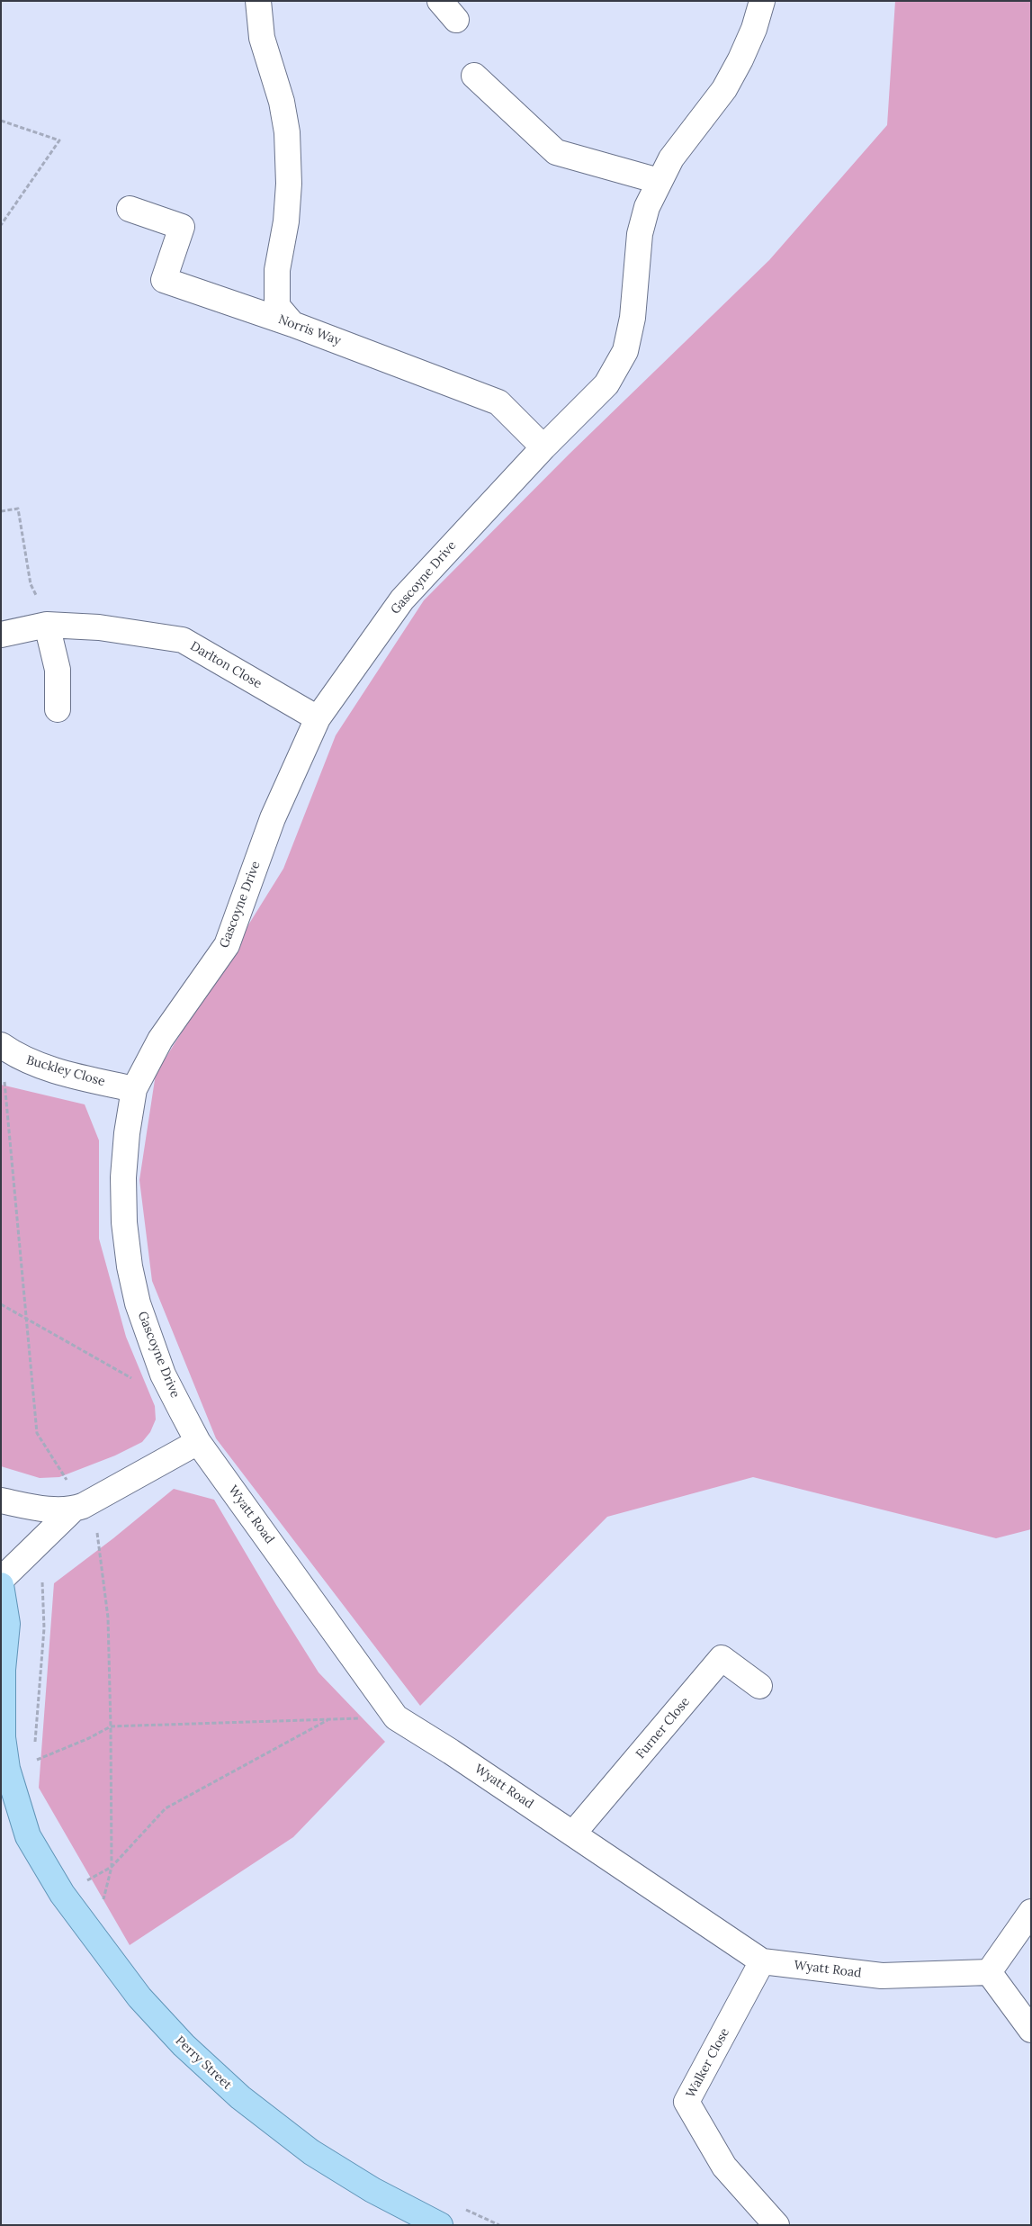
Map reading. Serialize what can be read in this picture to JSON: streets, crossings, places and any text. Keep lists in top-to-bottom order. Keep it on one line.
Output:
{"streets":{"main road":["Perry Street"],"street":["Norris Way","Gascoyne Drive","Darlton Close","Buckley Close","Wyatt Road","Furner Close","Walker Close"]},"crossings":[["Norris Way","Gascoyne Drive"],["Gascoyne Drive","Darlton Close"],["Gascoyne Drive","Buckley Close"],["Gascoyne Drive","Wyatt Road"],["Wyatt Road","Furner Close"],["Wyatt Road","Walker Close"]]}
